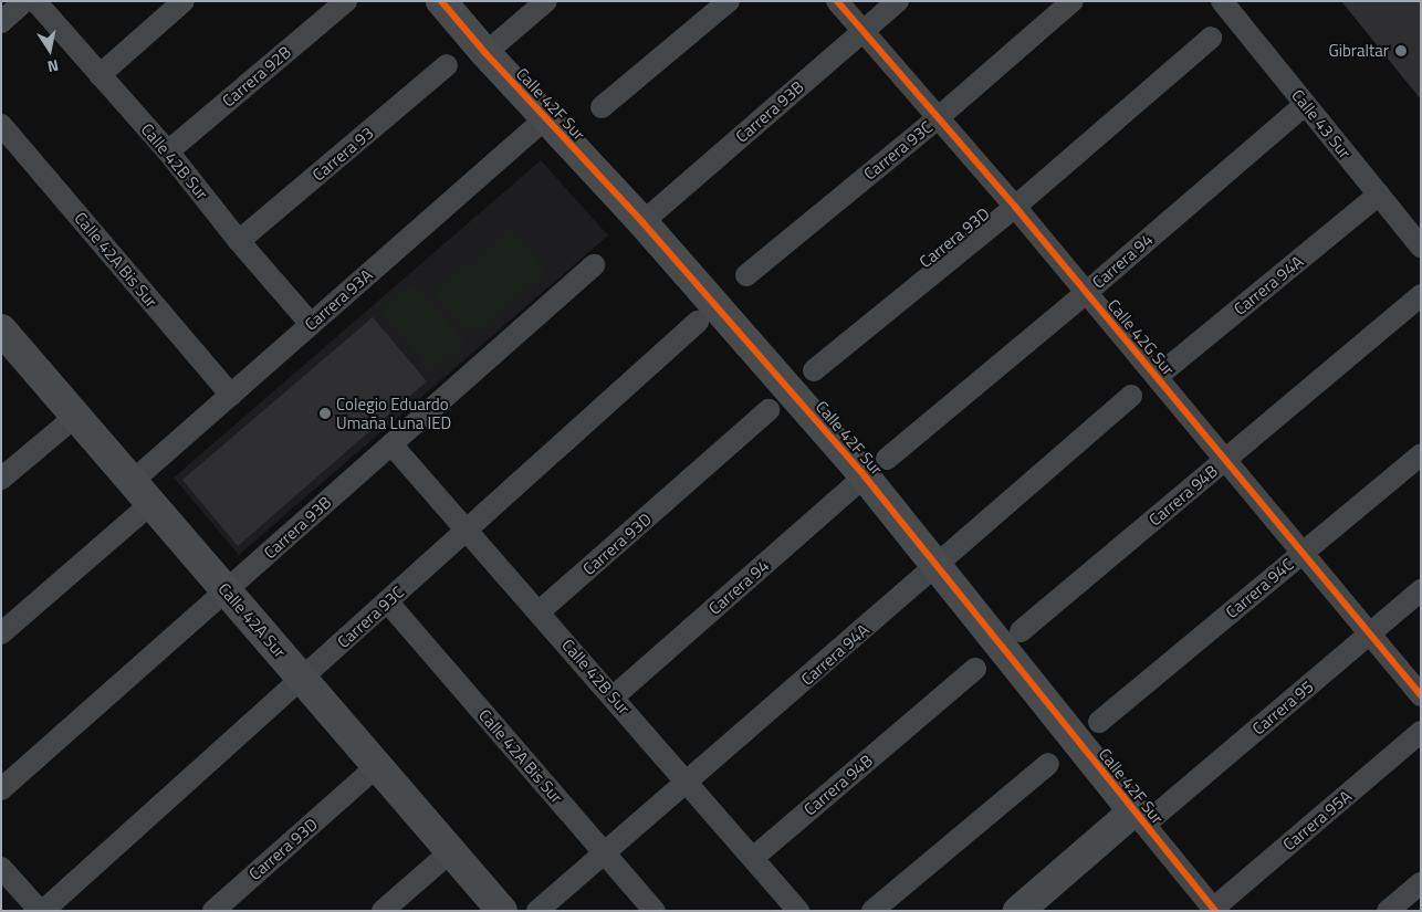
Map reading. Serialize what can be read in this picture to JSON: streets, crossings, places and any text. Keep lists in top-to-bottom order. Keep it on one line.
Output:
{"streets":{"street":["Carrera 92B","Calle 42F Sur","Carrera 93B","Calle 43 Sur","Carrera 93C","Carrera 93","Calle 42B Sur","Carrera 93D","Calle 42A Bis Sur","Carrera 94","Carrera 94A","Carrera 93A","Calle 42G Sur","Carrera 94B","Carrera 94C","Calle 42A Sur","Carrera 95","Carrera 95A"]},"crossings":[["Carrera 92B","Calle 42B Sur"],["Calle 42F Sur","Carrera 93B"],["Calle 42F Sur","Carrera 94"],["Calle 42F Sur","Carrera 94A"],["Calle 42F Sur","Carrera 93A"],["Calle 42F Sur","Carrera 95"],["Calle 42F Sur","Carrera 95A"],["Carrera 93B","Calle 42B Sur"],["Carrera 93B","Calle 42G Sur"],["Carrera 93B","Calle 42A Sur"],["Calle 43 Sur","Carrera 94"],["Calle 43 Sur","Carrera 94A"],["Carrera 93C","Calle 42B Sur"],["Carrera 93C","Calle 42A Bis Sur"],["Carrera 93C","Calle 42G Sur"],["Carrera 93C","Calle 42A Sur"],["Carrera 93","Calle 42B Sur"],["Calle 42B Sur","Carrera 93D"],["Calle 42B Sur","Carrera 94"],["Calle 42B Sur","Carrera 94A"],["Calle 42B Sur","Carrera 93A"],["Calle 42B Sur","Carrera 94B"],["Carrera 93D","Calle 42G Sur"],["Carrera 93D","Calle 42A Sur"],["Calle 42A Bis Sur","Carrera 94A"],["Calle 42A Bis Sur","Carrera 93A"],["Carrera 94","Calle 42G Sur"],["Carrera 94A","Calle 42G Sur"],["Carrera 93A","Calle 42A Sur"],["Calle 42G Sur","Carrera 94B"],["Calle 42G Sur","Carrera 94C"],["Calle 42G Sur","Carrera 95"]],"places":["Gibraltar","Colegio Eduardo Umaña Luna IED"],"north":"bottom"}
